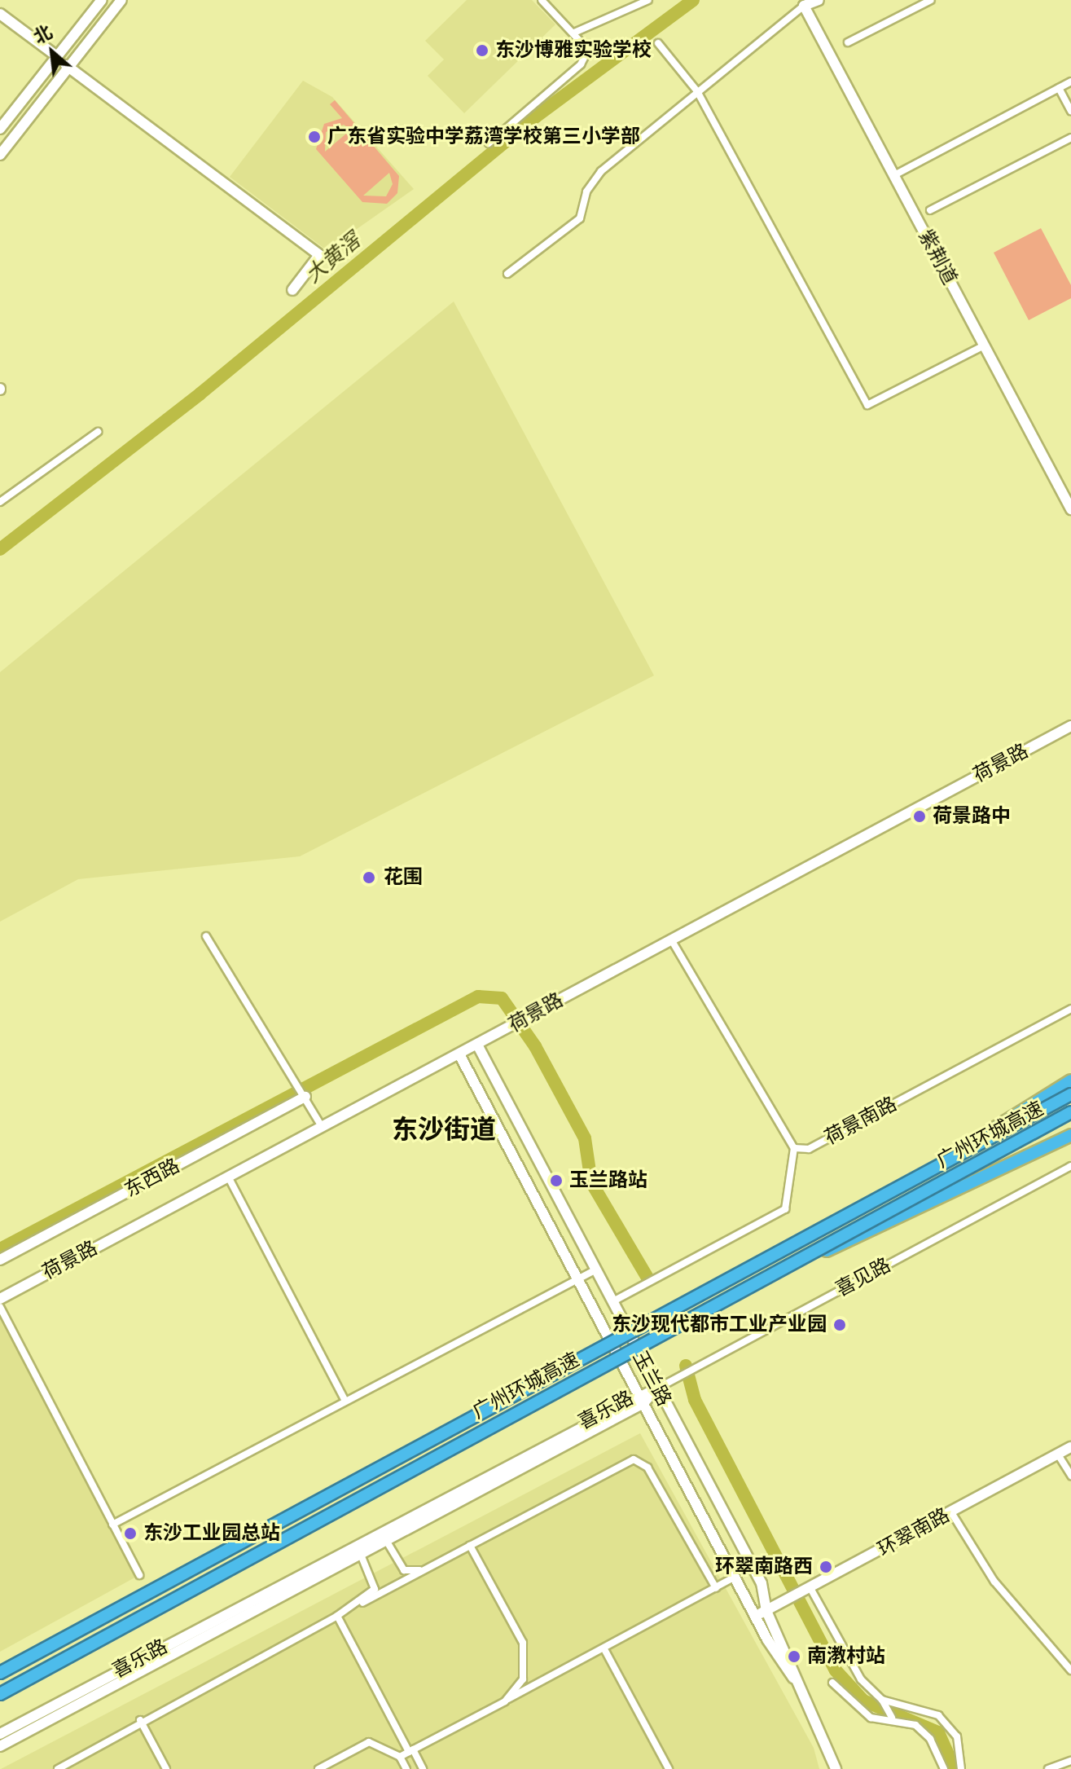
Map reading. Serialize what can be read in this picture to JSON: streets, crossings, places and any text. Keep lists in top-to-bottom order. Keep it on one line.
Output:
{"streets":{"highway":["广州环城高速"],"street":["紫荆道","荷景路","荷景南路","东西路","喜见路","玉兰路","喜乐路","环翠南路"]},"crossings":[["荷景路","玉兰路"],["喜见路","玉兰路"],["喜见路","喜乐路"],["玉兰路","喜乐路"],["玉兰路","环翠南路"]],"districts":["东沙街道"],"water":["大黄滘"],"places":["东沙博雅实验学校","广东省实验中学荔湾学校第三小学部","荷景路中","花围","玉兰路站","东沙现代都市工业产业园","东沙工业园总站","环翠南路西","南漖村站"],"north":"top left"}
